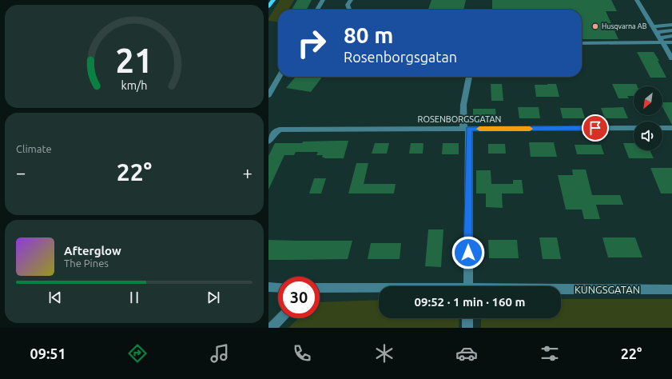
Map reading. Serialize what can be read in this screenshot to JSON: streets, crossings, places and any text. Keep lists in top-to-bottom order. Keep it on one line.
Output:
{"streets":{"street":["ROSENBORGSGATAN","KUNGSGATAN"]},"places":["Husqvarna AB"],"north":"bottom left","page":{"turn":["80 m","Rosenborgsgatan"],"tile":"Climate","heat":["−","22°","+"],"song":["Afterglow","The Pines"],"limit":"30","trip":"09:52 · 1 min · 160 m","tabs":["09:51","22°"],"gauge":["21","km/h"]}}
